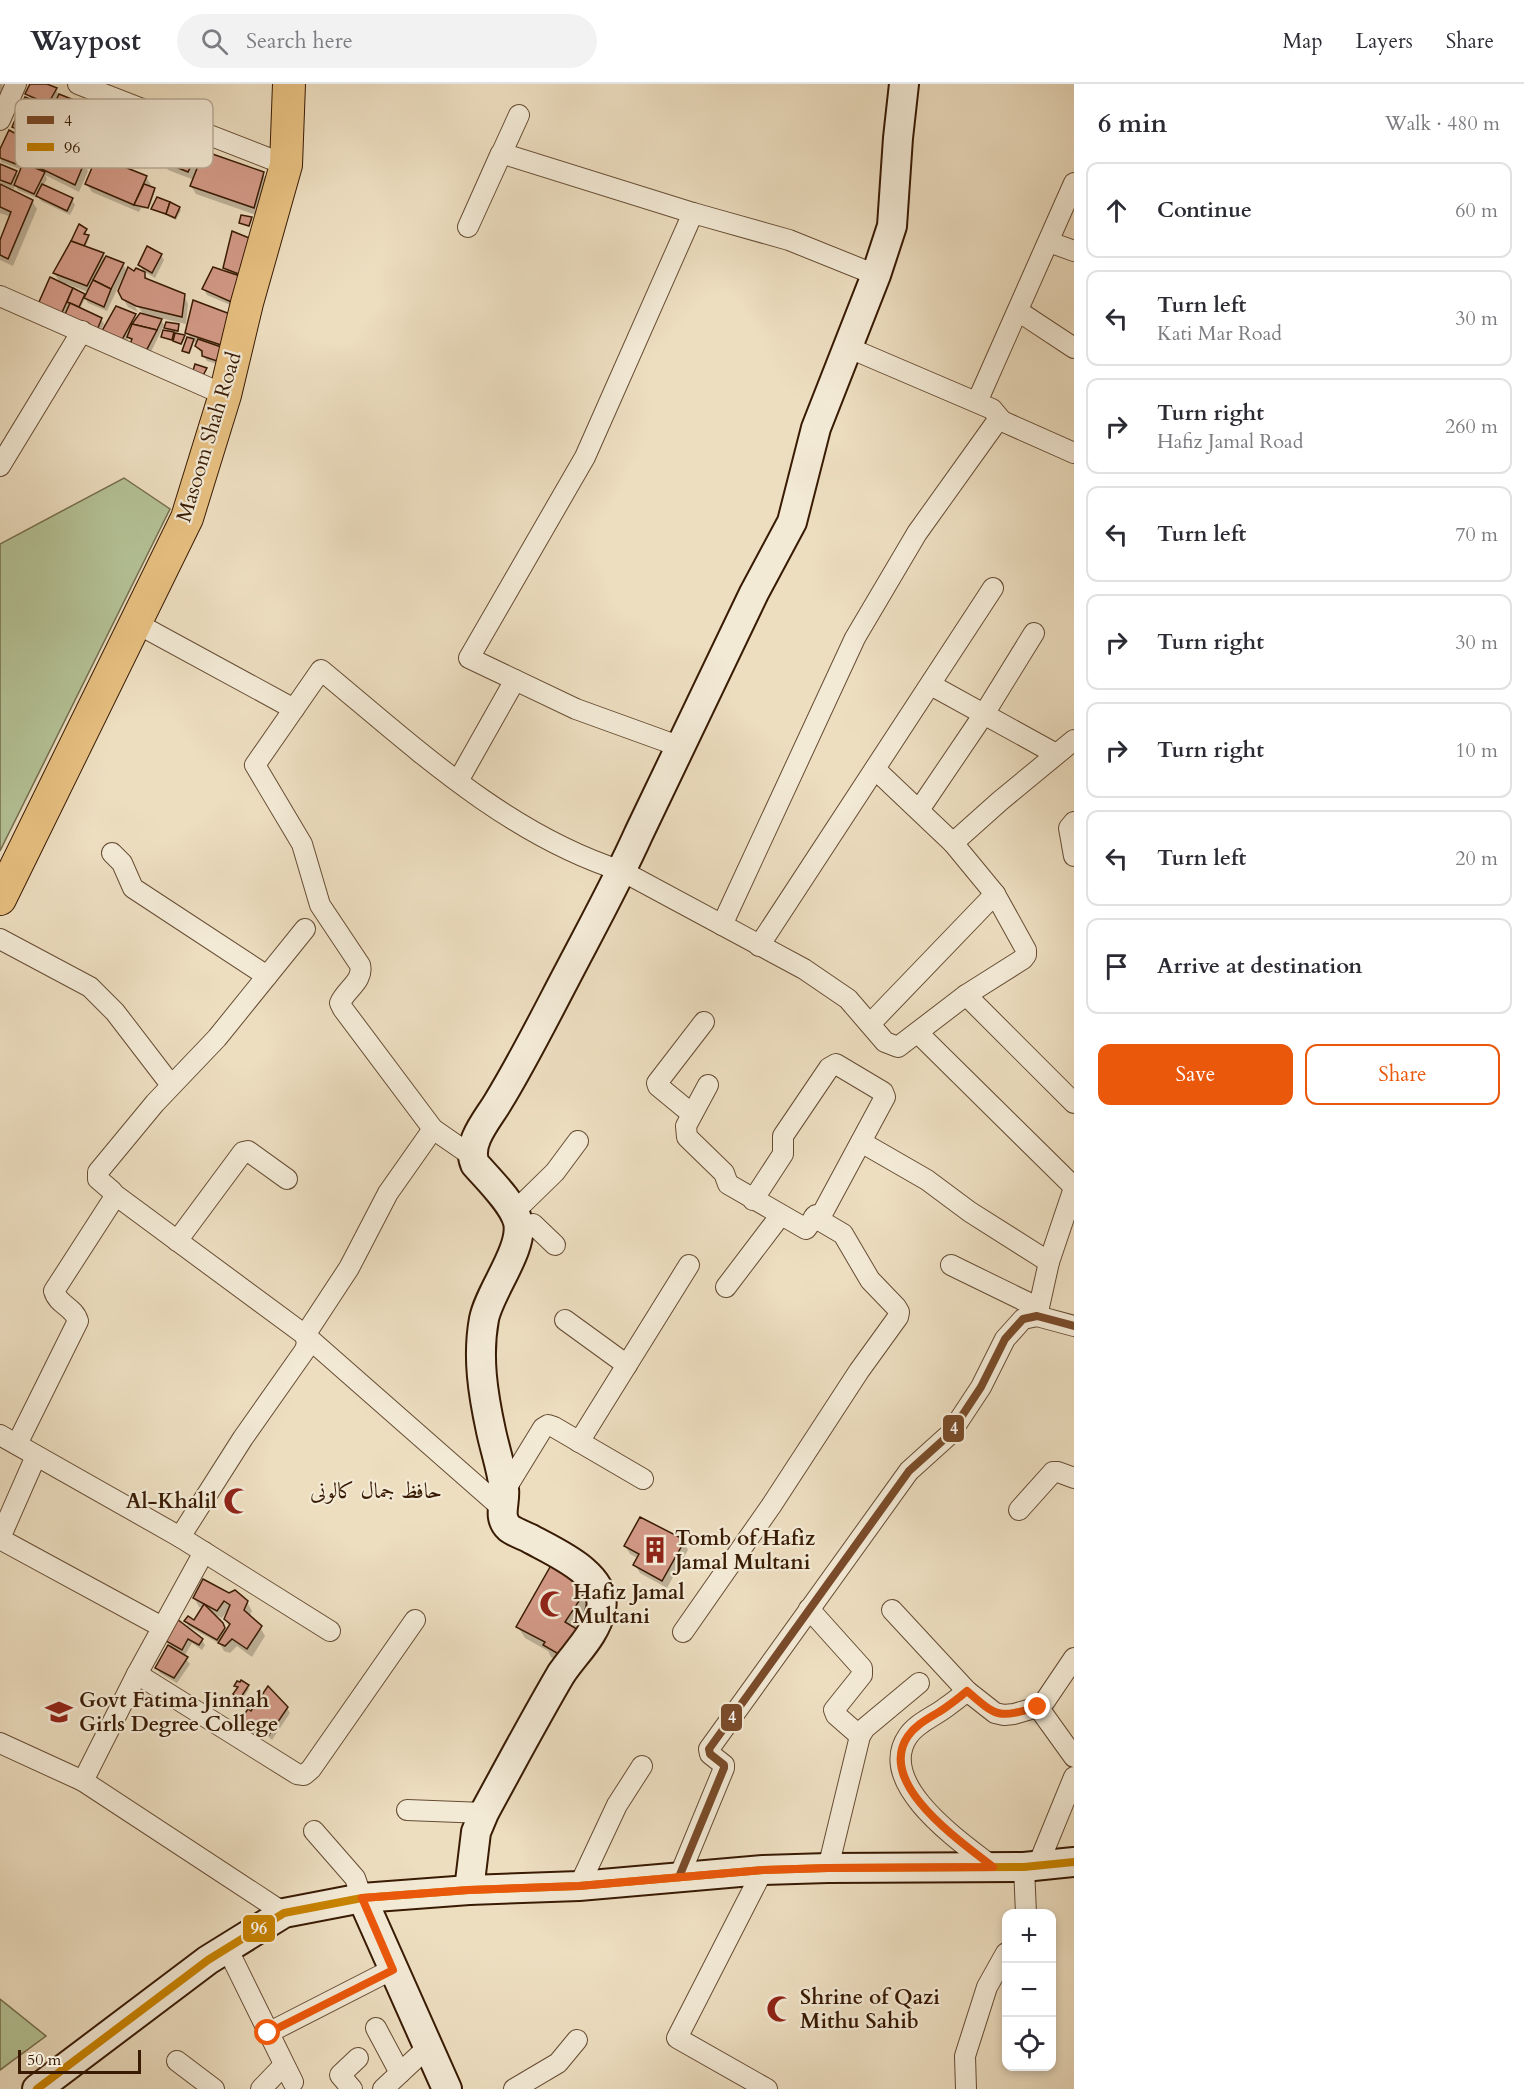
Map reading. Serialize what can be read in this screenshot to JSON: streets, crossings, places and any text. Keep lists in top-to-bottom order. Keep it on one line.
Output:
{"streets":{"main road":["Masoom Shah Road"]},"districts":["حافظ جمال کالونی"],"places":{"mosque":["Al-Khalil","Hafiz Jamal Multani","Shrine of Qazi Mithu Sahib"],"building":["Tomb of Hafiz Jamal Multani"],"school or university":["Govt Fatima Jinnah Girls Degree College"]},"lines":["transit line 4","transit line 96"],"legend":["4","96"],"scale_bar":"50 m","page":{"header":"Waypost","search":"Search here","nav":["Map","Layers","Share"],"heading":["6 min","Walk · 480 m"],"list":[["Continue","60 m"],["Turn left","Kati Mar Road","30 m"],["Turn right","Hafiz Jamal Road","260 m"],["Turn left","70 m"],["Turn right","30 m"],["Turn right","10 m"],["Turn left","20 m"],"Arrive at destination"],"buttons":["Save","Share"],"map_buttons":["+","−"],"scale":"50 m"}}
